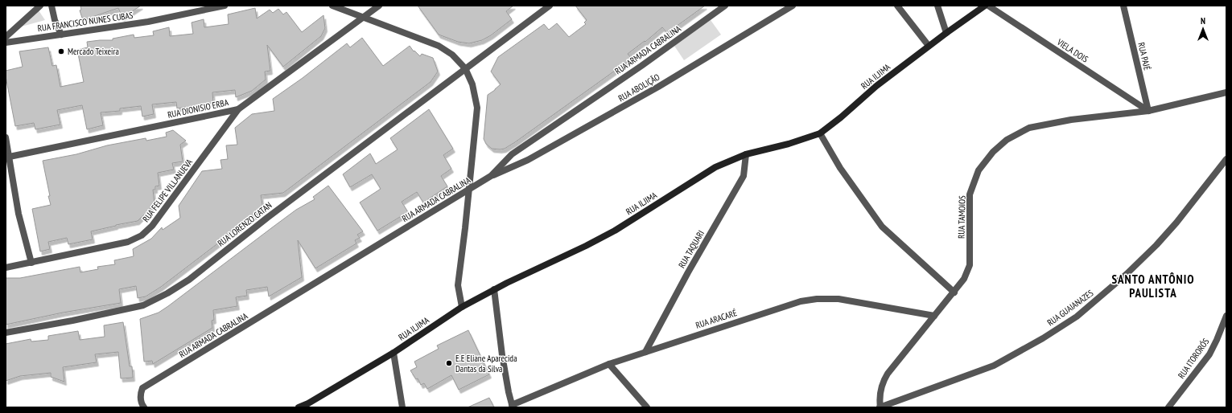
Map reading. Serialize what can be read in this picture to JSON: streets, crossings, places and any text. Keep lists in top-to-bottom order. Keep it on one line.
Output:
{"streets":{"main road":["RUA ILJIMA"],"street":["RUA FRANCISCO NUNES CUBAS","RUA ARMADA CABRALINA","VIELA DOIS","RUA PAJÉ","RUA ABOLIÇÃO","RUA DIONISIO ERBA","RUA FELIPE VILLANUEVA","RUA TAMOIOS","RUA LORENZO CATAN","RUA TAQUARI","RUA GUAIANAZES","RUA ARACARÉ","RUA ITORORÓS"]},"crossings":[["RUA ARMADA CABRALINA","RUA ABOLIÇÃO"],["VIELA DOIS","RUA PAJÉ"],["VIELA DOIS","RUA TAMOIOS"],["RUA PAJÉ","RUA TAMOIOS"],["RUA ILJIMA","RUA TAQUARI"],["RUA DIONISIO ERBA","RUA FELIPE VILLANUEVA"],["RUA TAMOIOS","RUA GUAIANAZES"],["RUA TAMOIOS","RUA ARACARÉ"],["RUA TAQUARI","RUA ARACARÉ"]],"districts":["SANTO ANTÔNIO PAULISTA"],"places":["Mercado Teixeira","E.E Eliane Aparecida Dantas da Silva"],"north":"top"}
